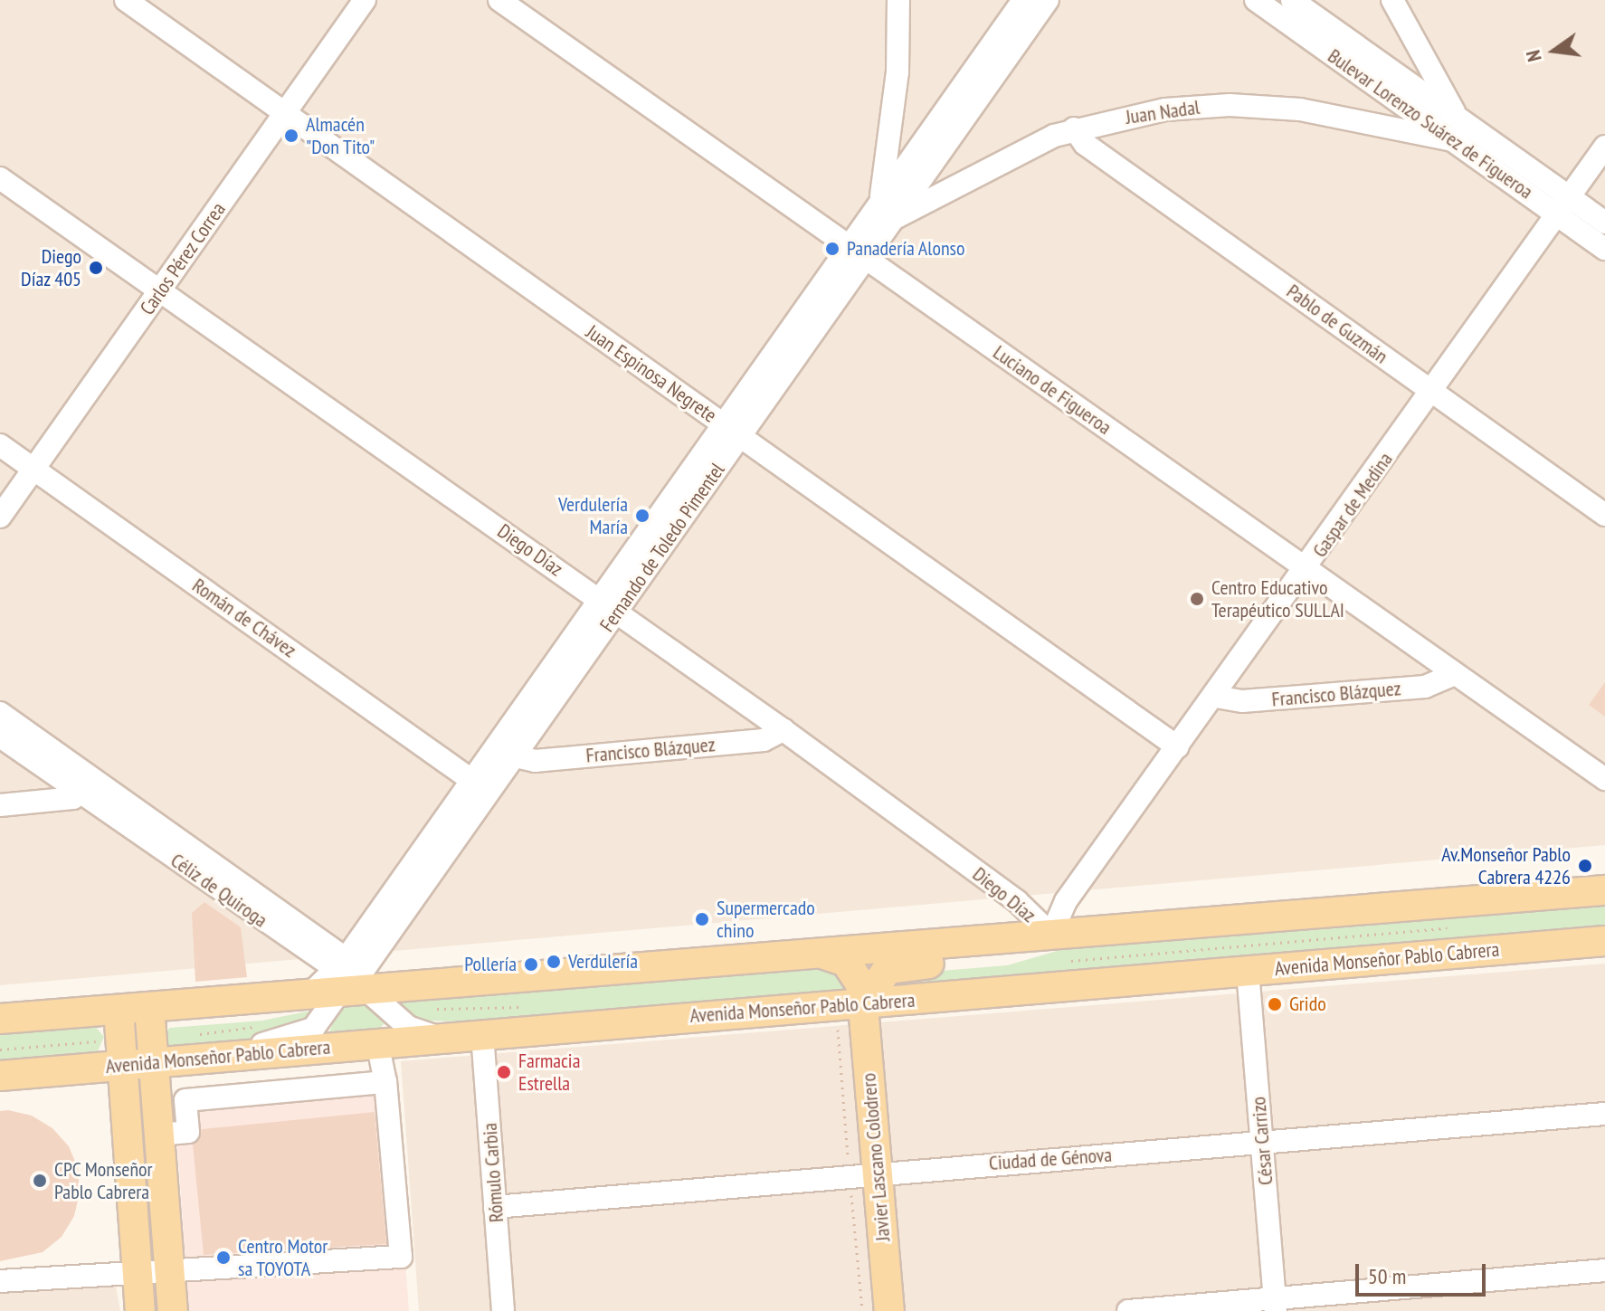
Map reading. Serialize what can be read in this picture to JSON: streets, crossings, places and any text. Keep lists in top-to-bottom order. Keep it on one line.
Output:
{"streets":{"main road":["Avenida Monseñor Pablo Cabrera","Javier Lascano Colodrero"],"street":["Juan Nadal","Bulevar Lorenzo Suárez de Figueroa","Carlos Pérez Correa","Pablo de Guzmán","Juan Espinosa Negrete","Luciano de Figueroa","Gaspar de Medina","Fernando de Toledo Pimentel","Diego Díaz","Román de Chávez","Francisco Blázquez","Céliz de Quiroga","César Carrizo","Ciudad de Génova","Rómulo Carbia"]},"crossings":[["Juan Nadal","Bulevar Lorenzo Suárez de Figueroa"],["Juan Nadal","Pablo de Guzmán"],["Juan Nadal","Fernando de Toledo Pimentel"],["Bulevar Lorenzo Suárez de Figueroa","Gaspar de Medina"],["Carlos Pérez Correa","Juan Espinosa Negrete"],["Carlos Pérez Correa","Diego Díaz"],["Carlos Pérez Correa","Román de Chávez"],["Pablo de Guzmán","Gaspar de Medina"],["Juan Espinosa Negrete","Gaspar de Medina"],["Juan Espinosa Negrete","Fernando de Toledo Pimentel"],["Luciano de Figueroa","Gaspar de Medina"],["Luciano de Figueroa","Fernando de Toledo Pimentel"],["Luciano de Figueroa","Francisco Blázquez"],["Gaspar de Medina","Diego Díaz"],["Gaspar de Medina","Francisco Blázquez"],["Fernando de Toledo Pimentel","Diego Díaz"],["Fernando de Toledo Pimentel","Román de Chávez"],["Fernando de Toledo Pimentel","Francisco Blázquez"],["Fernando de Toledo Pimentel","Céliz de Quiroga"],["Fernando de Toledo Pimentel","Avenida Monseñor Pablo Cabrera"],["Diego Díaz","Francisco Blázquez"],["Céliz de Quiroga","Avenida Monseñor Pablo Cabrera"],["Avenida Monseñor Pablo Cabrera","César Carrizo"],["Avenida Monseñor Pablo Cabrera","Javier Lascano Colodrero"],["Avenida Monseñor Pablo Cabrera","Rómulo Carbia"],["César Carrizo","Ciudad de Génova"],["Javier Lascano Colodrero","Ciudad de Génova"],["Ciudad de Génova","Rómulo Carbia"]],"places":["Almacén \"Don Tito\"","Panadería Alonso","Diego Díaz 405","Verdulería María","Centro Educativo Terapéutico SULLAI","Av.Monseñor Pablo Cabrera 4226","Supermercado chino","Verdulería","Pollería","Grido","Farmacia Estrella","CPC Monseñor Pablo Cabrera","Centro Motor sa TOYOTA"],"scale_bar":"50 m","north":"left"}
